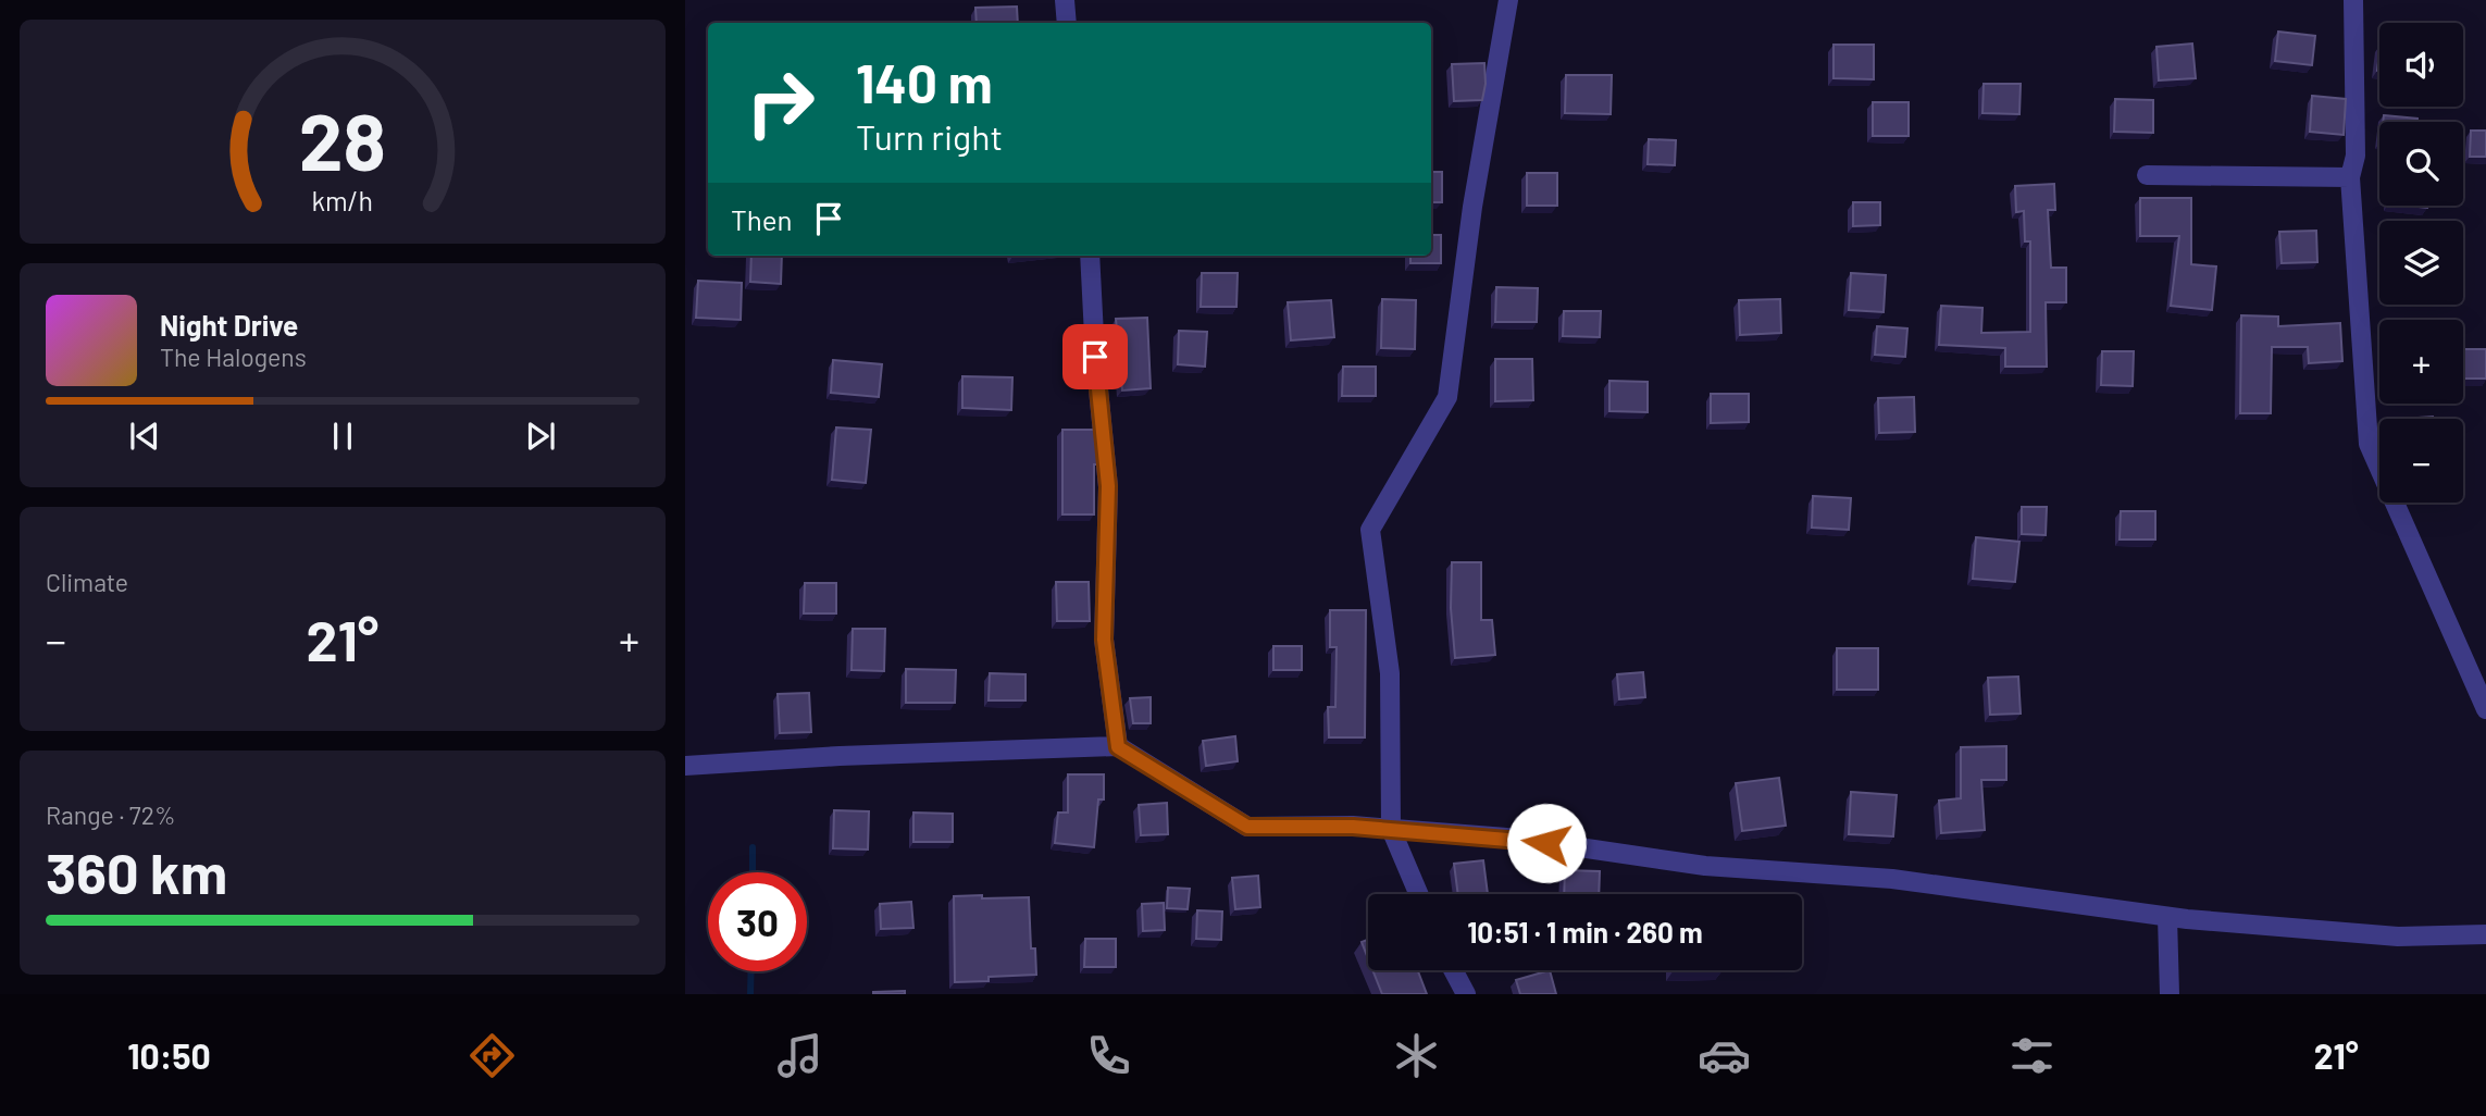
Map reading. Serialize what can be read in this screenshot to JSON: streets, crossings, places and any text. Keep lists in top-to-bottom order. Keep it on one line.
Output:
{"page":{"map_buttons":["+","−"],"turn":["140 m","Turn right"],"then":"Then","song":["Night Drive","The Halogens"],"tile":["Climate",["Range · 72%","360 km"]],"heat":["−","21°","+"],"limit":"30","trip":"10:51 · 1 min · 260 m","tabs":["10:50","21°"],"gauge":["28","km/h"]}}
